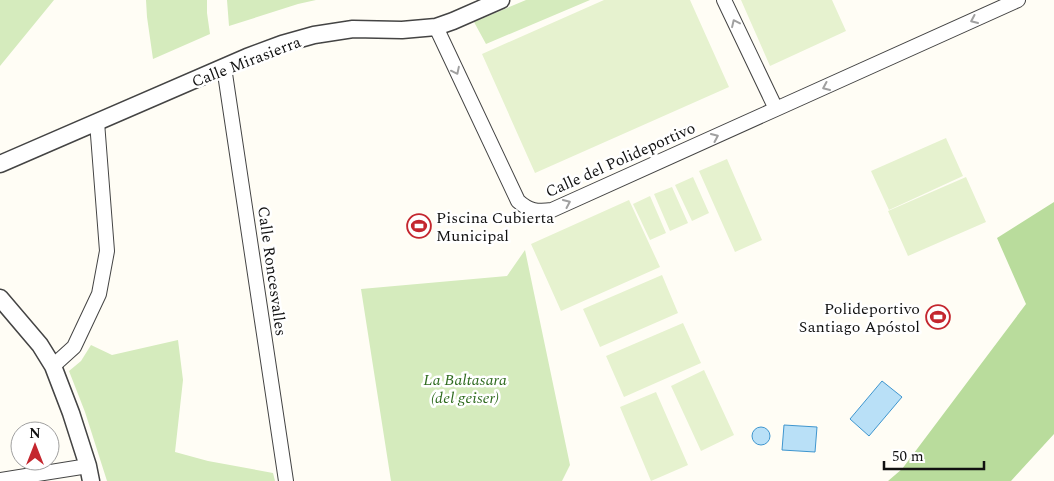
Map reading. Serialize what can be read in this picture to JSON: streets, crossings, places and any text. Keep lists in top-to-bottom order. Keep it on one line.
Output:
{"streets":{"street":["Calle Mirasierra","Calle del Polideportivo","Calle Roncesvalles"]},"crossings":[["Calle Mirasierra","Calle del Polideportivo"],["Calle Mirasierra","Calle Roncesvalles"]],"parks":["La Baltasara (del geiser)"],"places":{"sports":["Piscina Cubierta Municipal","Polideportivo Santiago Apóstol"]},"scale_bar":"50 m","north":"top"}
